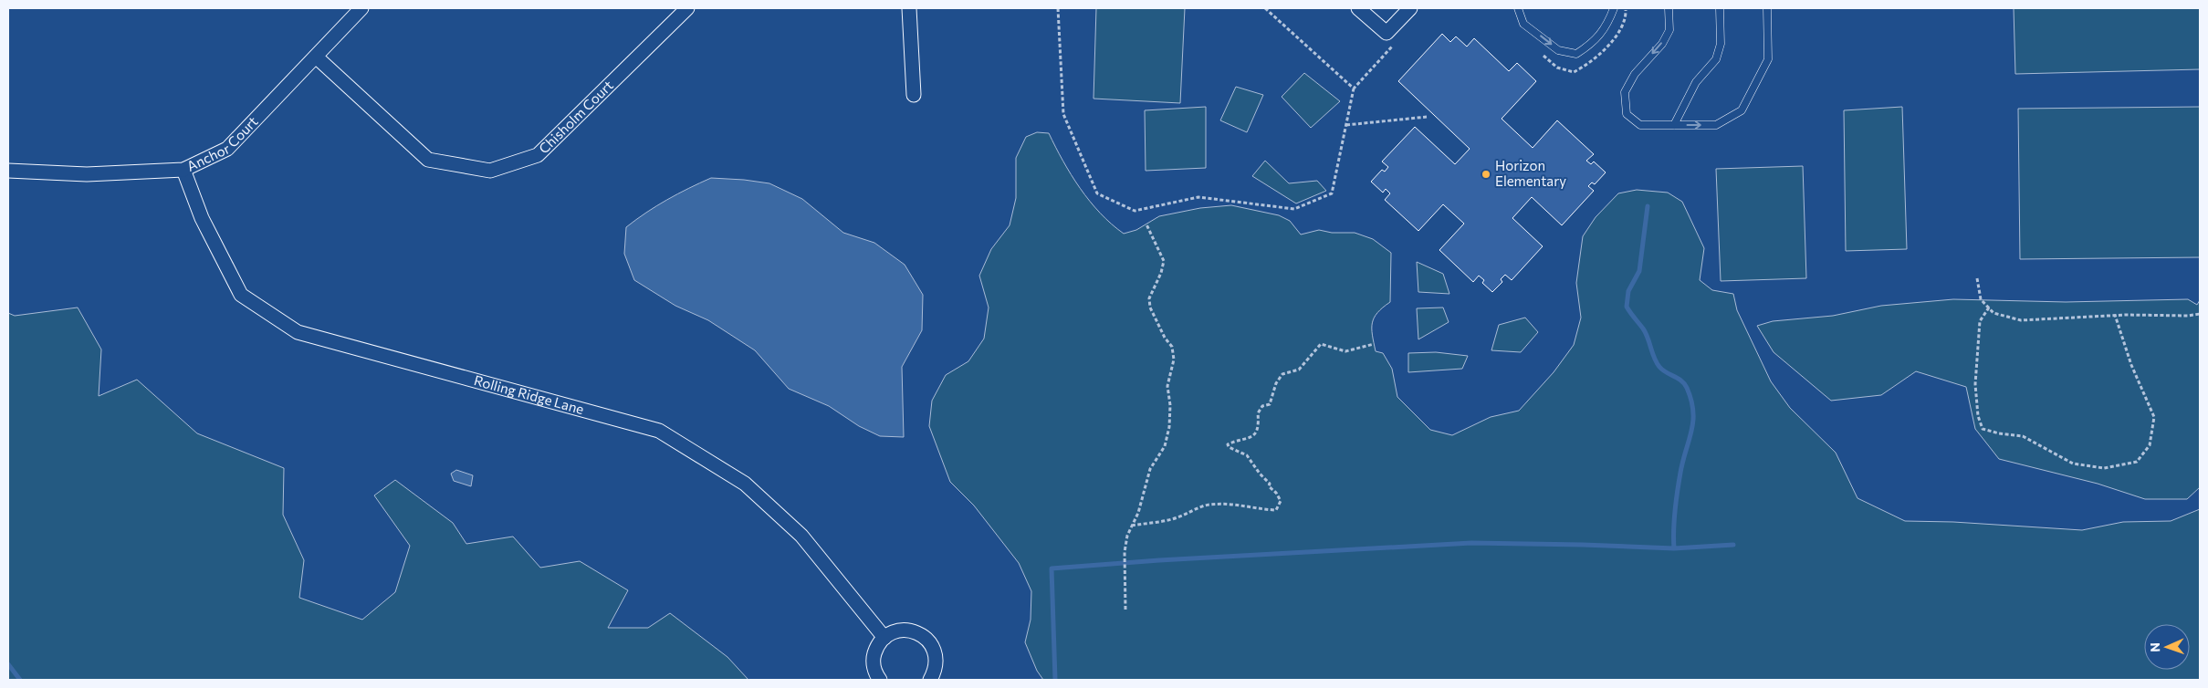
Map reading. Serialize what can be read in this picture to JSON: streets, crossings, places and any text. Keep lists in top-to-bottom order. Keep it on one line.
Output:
{"streets":{"street":["Chisholm Court","Anchor Court","Rolling Ridge Lane"]},"crossings":[["Chisholm Court","Anchor Court"],["Anchor Court","Rolling Ridge Lane"]],"places":["Horizon Elementary"],"north":"left"}
